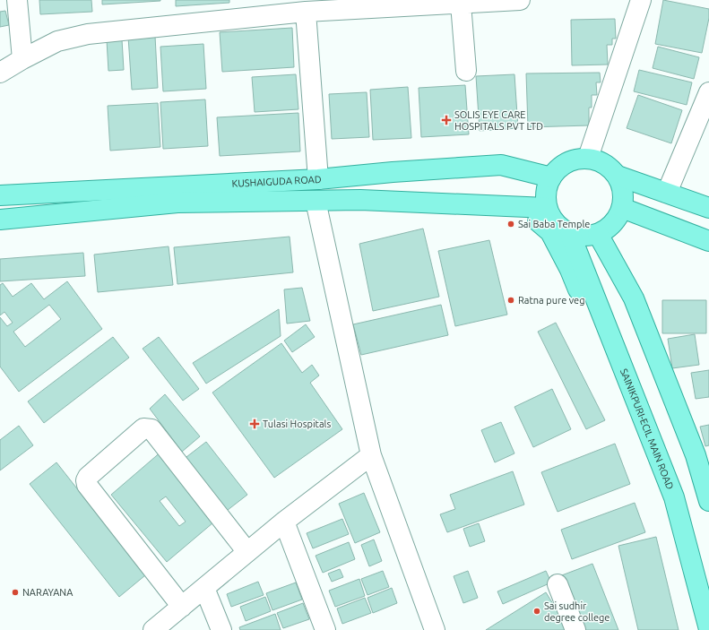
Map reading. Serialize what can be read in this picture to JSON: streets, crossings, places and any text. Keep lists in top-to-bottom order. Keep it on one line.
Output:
{"streets":{"main road":["KUSHAIGUDA ROAD","SAINIKPURI-ECIL MAIN ROAD"]},"crossings":[["KUSHAIGUDA ROAD","SAINIKPURI-ECIL MAIN ROAD"]],"places":{"health":["SOLIS EYE CARE HOSPITALS PVT LTD","Tulasi Hospitals"],"other":["Sai Baba Temple","Ratna pure veg","NARAYANA","Sai sudhir degree college"]}}
